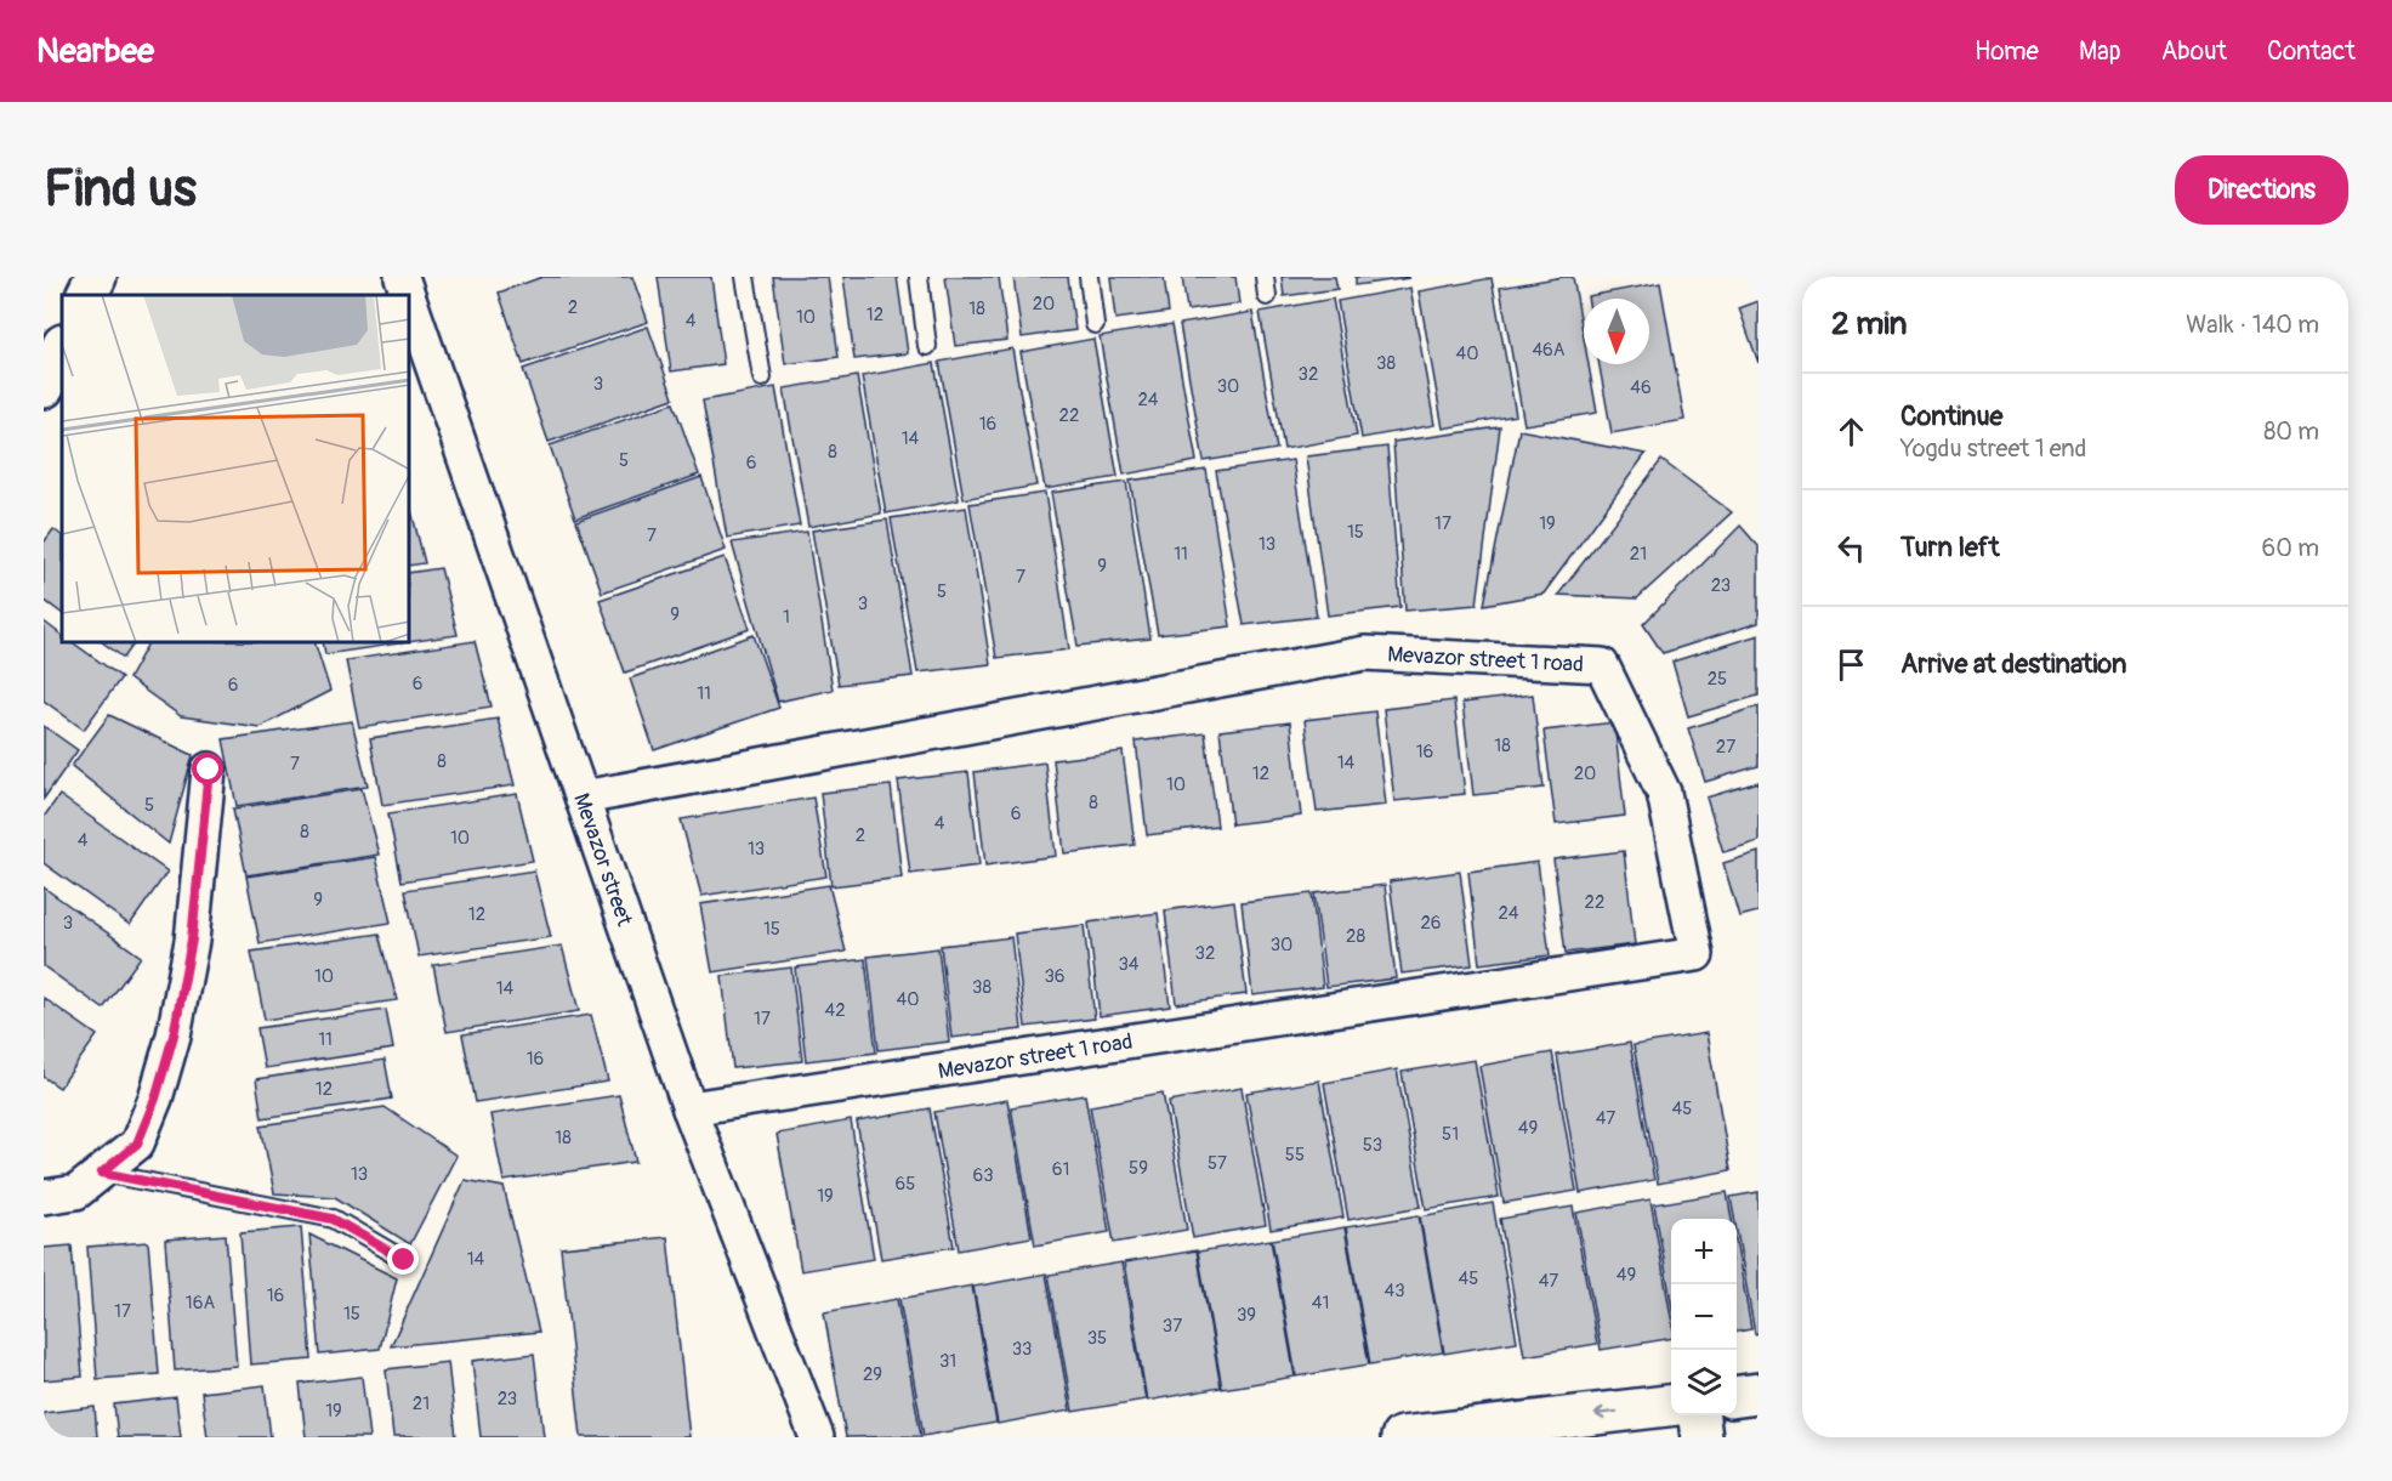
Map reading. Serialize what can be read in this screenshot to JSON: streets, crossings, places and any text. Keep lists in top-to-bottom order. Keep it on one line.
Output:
{"streets":{"street":["Mevazor street 1 road","Mevazor street"]},"crossings":[["Mevazor street 1 road","Mevazor street"]],"house_numbers":["20","2","18","12","10","4","46A","40","38","32","3","30","46","24","22","16","14","8","5","6","17","19","15","7","13","11","21","9","7","23","5","3","9","1","25","6","6","11","18","27","16","8","14","7","12","20","10","8","5","6","4","8","2","10","4","13","9","22","24","12","3","26","15","28","30","32","34","10","36","38","14","40","42","17","11","16","12","45","47","49","51","18","53","55","57","59","61","13","63","65","19","14","49","45","47","43","16","16A","41","17","15","39","37","35","33","31","29","23","21","19"],"north":"bottom","page":{"header":"Nearbee","nav":["Home","Map","About","Contact"],"buttons":"Directions","title":"Find us","heading":["2 min","Walk · 140 m"],"list":[["Continue","Yogdu street 1 end","80 m"],["Turn left","60 m"],"Arrive at destination"],"map_buttons":["+","−"]}}
